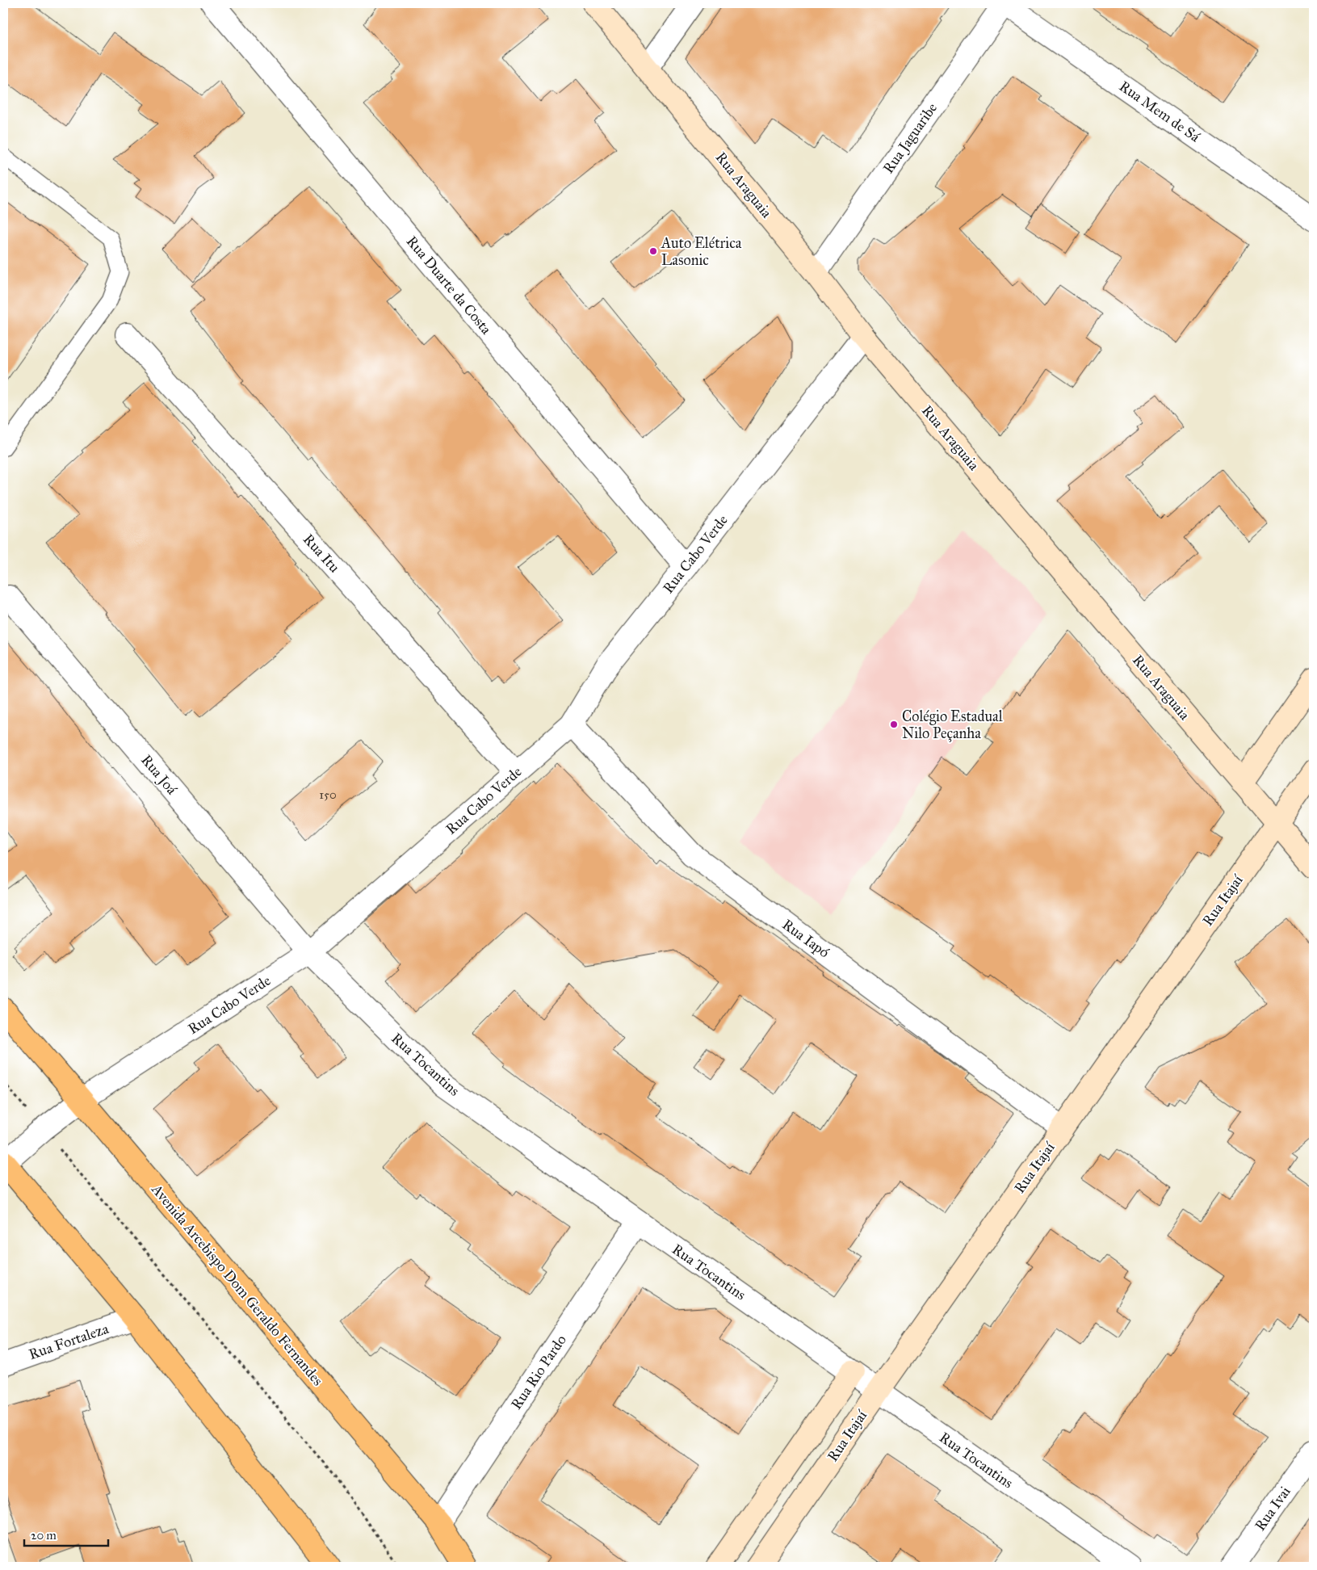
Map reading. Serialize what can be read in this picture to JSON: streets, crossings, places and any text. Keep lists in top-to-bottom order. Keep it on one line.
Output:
{"streets":{"main road":["Avenida Arcebispo Dom Geraldo Fernandes"],"street":["Rua Mem de Sá","Rua Jaguaribe","Rua Araguaia","Rua Duarte da Costa","Rua Itu","Rua Cabo Verde","Rua Joá","Rua Itajaí","Rua Iapó","Rua Tocantins","Rua Fortaleza","Rua Rio Pardo","Rua Ivai"]},"crossings":[["Rua Mem de Sá","Rua Jaguaribe"],["Rua Jaguaribe","Rua Araguaia"],["Rua Araguaia","Rua Cabo Verde"],["Rua Araguaia","Rua Itajaí"],["Rua Duarte da Costa","Rua Cabo Verde"],["Rua Itu","Rua Cabo Verde"],["Rua Cabo Verde","Rua Joá"],["Rua Cabo Verde","Rua Iapó"],["Rua Cabo Verde","Rua Tocantins"],["Rua Cabo Verde","Avenida Arcebispo Dom Geraldo Fernandes"],["Rua Joá","Rua Tocantins"],["Rua Itajaí","Rua Iapó"],["Rua Itajaí","Rua Tocantins"],["Rua Tocantins","Rua Rio Pardo"],["Avenida Arcebispo Dom Geraldo Fernandes","Rua Rio Pardo"]],"places":["Auto Elétrica Lasonic","Colégio Estadual Nilo Peçanha"],"house_numbers":["150"],"scale_bar":"20 m"}
